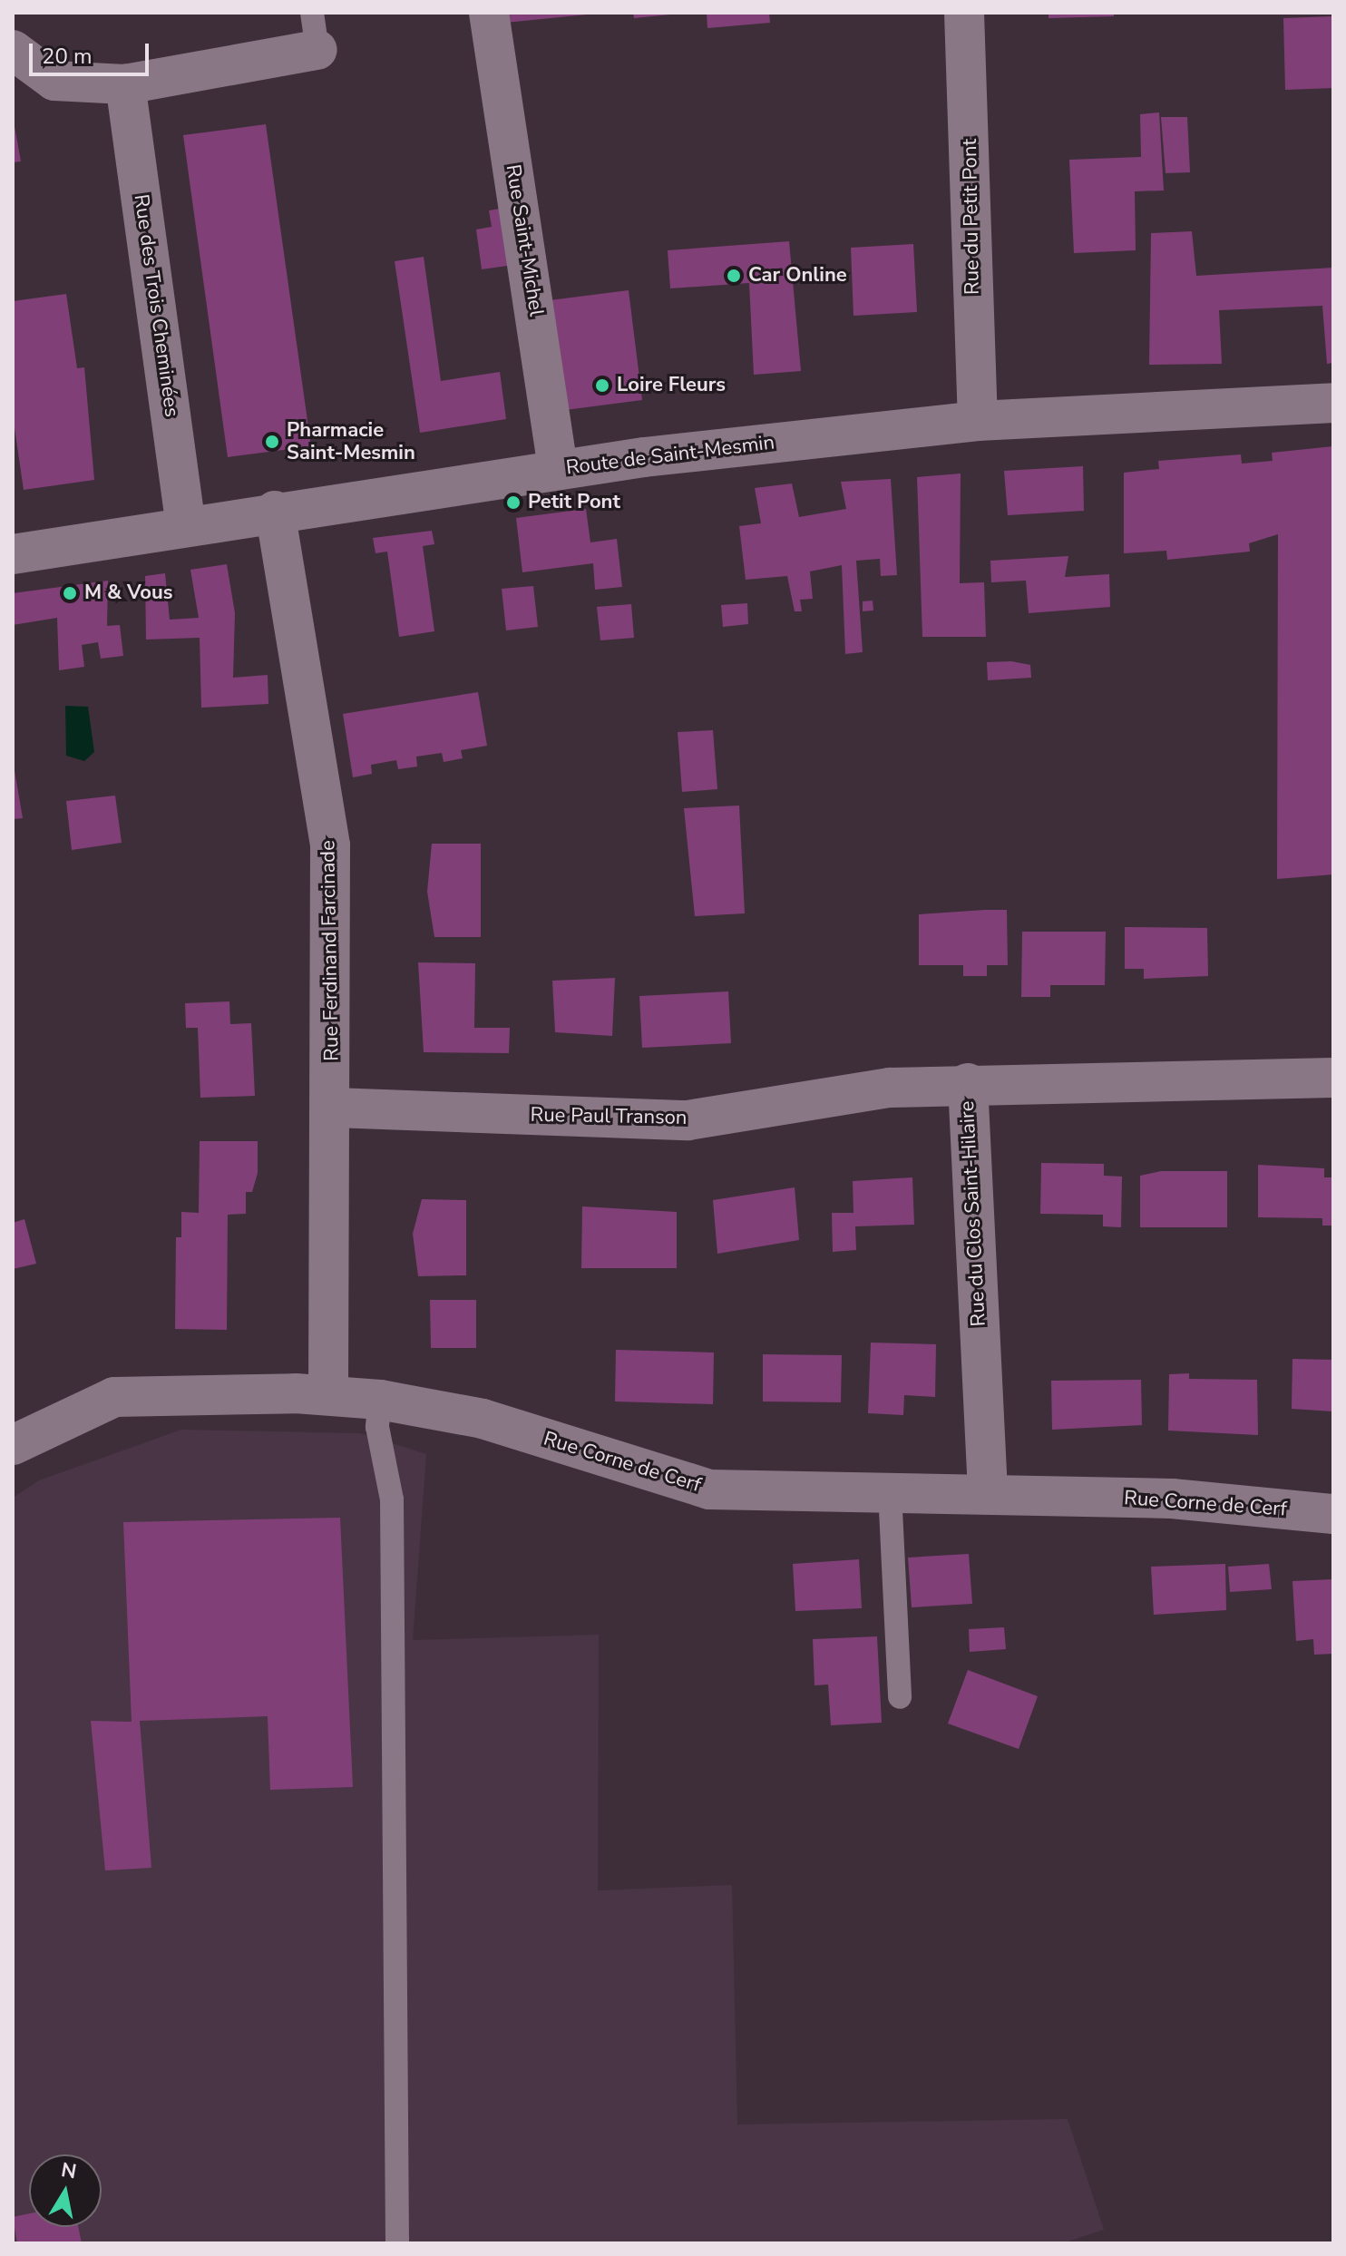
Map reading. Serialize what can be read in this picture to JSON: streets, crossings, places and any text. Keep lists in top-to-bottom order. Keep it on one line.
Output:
{"streets":{"street":["Rue du Petit Pont","Rue Saint-Michel","Rue des Trois Cheminées","Route de Saint-Mesmin","Rue Ferdinand Farcinade","Rue Paul Transon","Rue du Clos Saint-Hilaire","Rue Corne de Cerf"]},"crossings":[["Rue du Petit Pont","Route de Saint-Mesmin"],["Rue Saint-Michel","Route de Saint-Mesmin"],["Rue des Trois Cheminées","Route de Saint-Mesmin"],["Route de Saint-Mesmin","Rue Ferdinand Farcinade"],["Rue Ferdinand Farcinade","Rue Paul Transon"],["Rue Ferdinand Farcinade","Rue Corne de Cerf"],["Rue Paul Transon","Rue du Clos Saint-Hilaire"],["Rue du Clos Saint-Hilaire","Rue Corne de Cerf"]],"places":["Car Online","Loire Fleurs","Pharmacie Saint-Mesmin","Petit Pont","M & Vous"],"scale_bar":"20 m","north":"top"}
